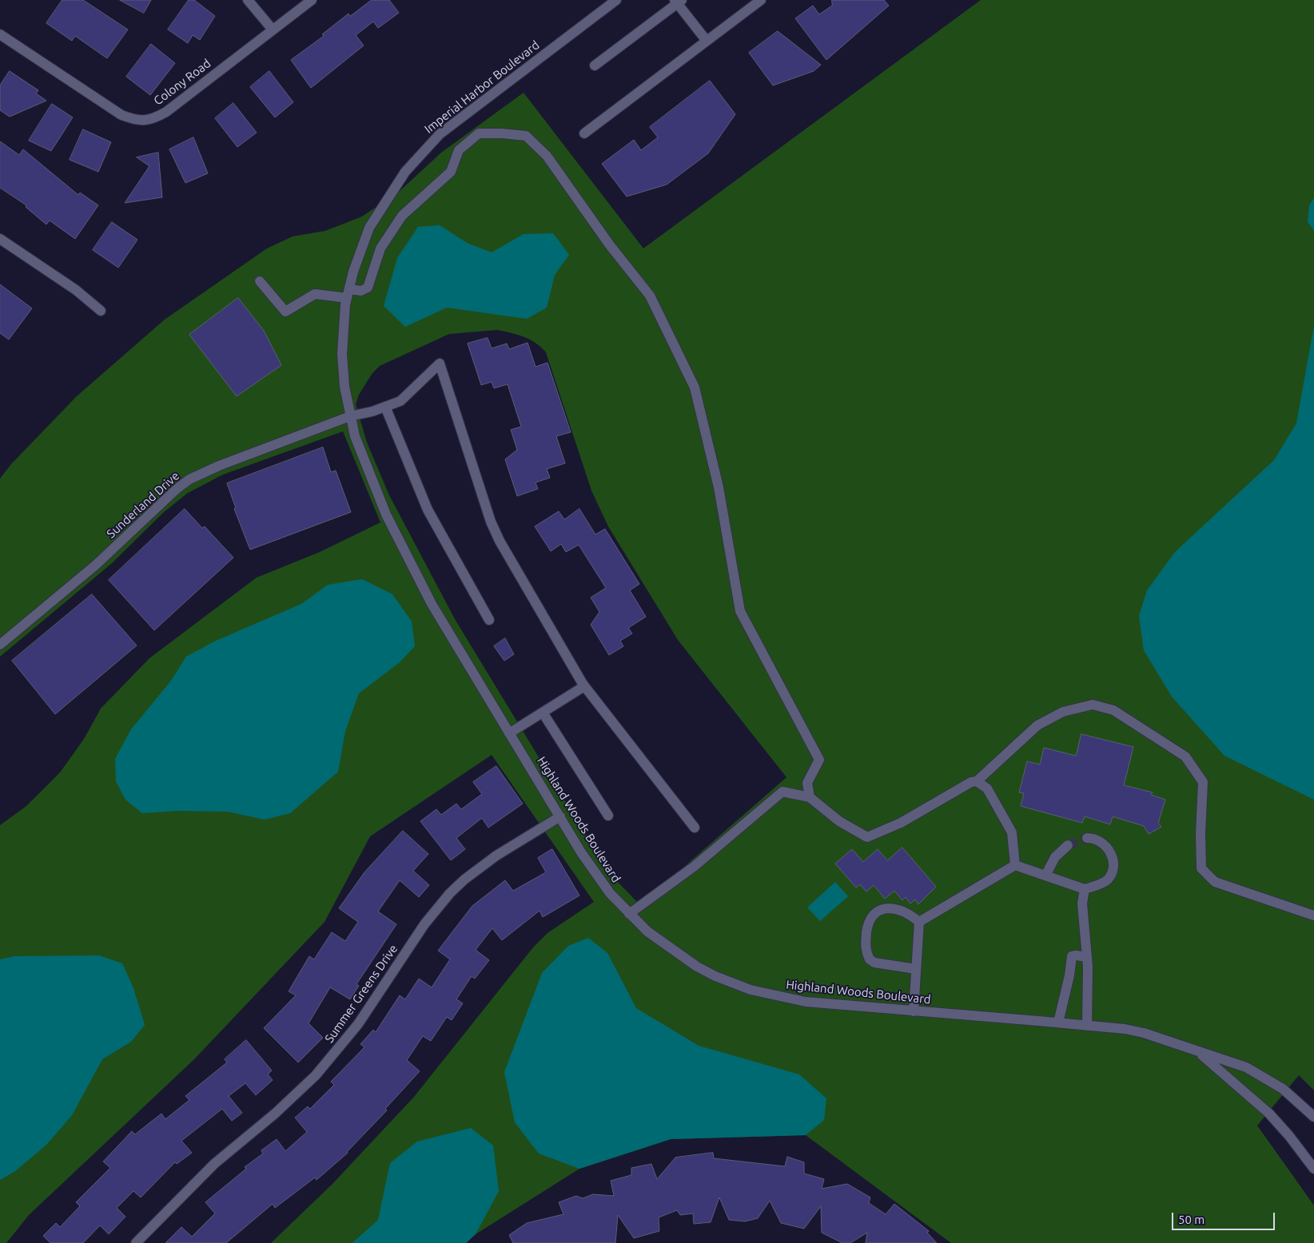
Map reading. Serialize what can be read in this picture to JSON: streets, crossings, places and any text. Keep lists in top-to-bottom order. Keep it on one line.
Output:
{"streets":{"street":["Colony Road","Imperial Harbor Boulevard","Sunderland Drive","Highland Woods Boulevard","Summer Greens Drive"]},"crossings":[["Imperial Harbor Boulevard","Highland Woods Boulevard"],["Sunderland Drive","Highland Woods Boulevard"],["Highland Woods Boulevard","Summer Greens Drive"]],"scale_bar":"50 m"}
